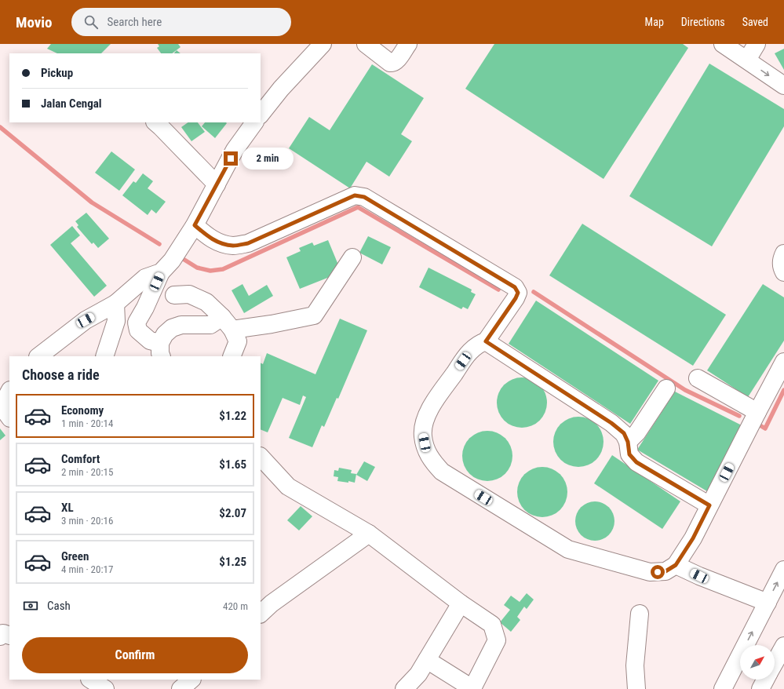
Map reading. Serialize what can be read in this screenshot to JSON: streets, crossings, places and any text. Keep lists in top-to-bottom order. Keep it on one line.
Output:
{"north":"top right","page":{"header":"Movio","search":"Search here","nav":["Map","Directions","Saved"],"banner":["Pickup","Jalan Cengal"],"bubble":"2 min","heading":"Choose a ride","list":[{"name":"Economy","note":"1 min · 20:14","value":"$1.22"},{"name":"Comfort","note":"2 min · 20:15","value":"$1.65"},{"name":"XL","note":"3 min · 20:16","value":"$2.07"},{"name":"Green","note":"4 min · 20:17","value":"$1.25"}],"pay":["Cash","420 m"],"buttons":"Confirm"}}
